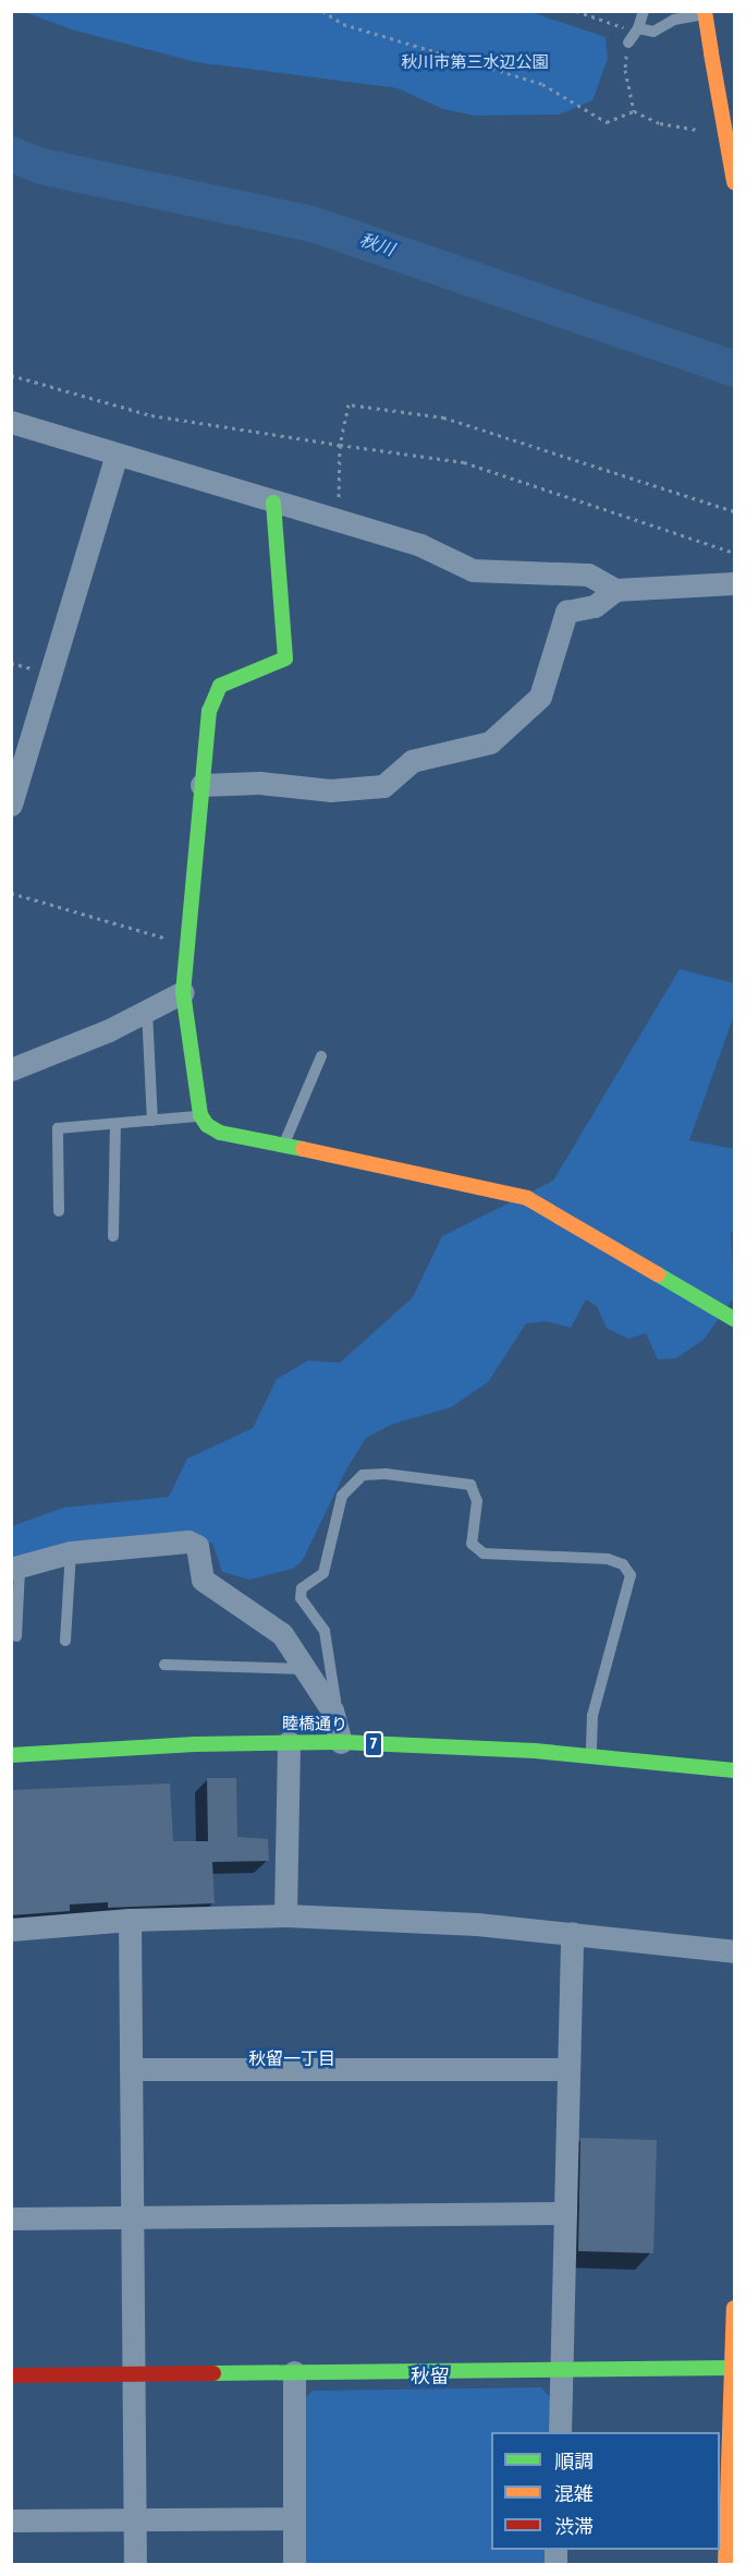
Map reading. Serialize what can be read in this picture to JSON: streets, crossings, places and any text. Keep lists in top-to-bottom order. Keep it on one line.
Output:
{"streets":{"street":["睦橋通り","7"]},"districts":["秋留一丁目","秋留"],"water":["秋川"],"parks":["秋川市第三水辺公園"],"legend":["順調","混雑","渋滞"]}
